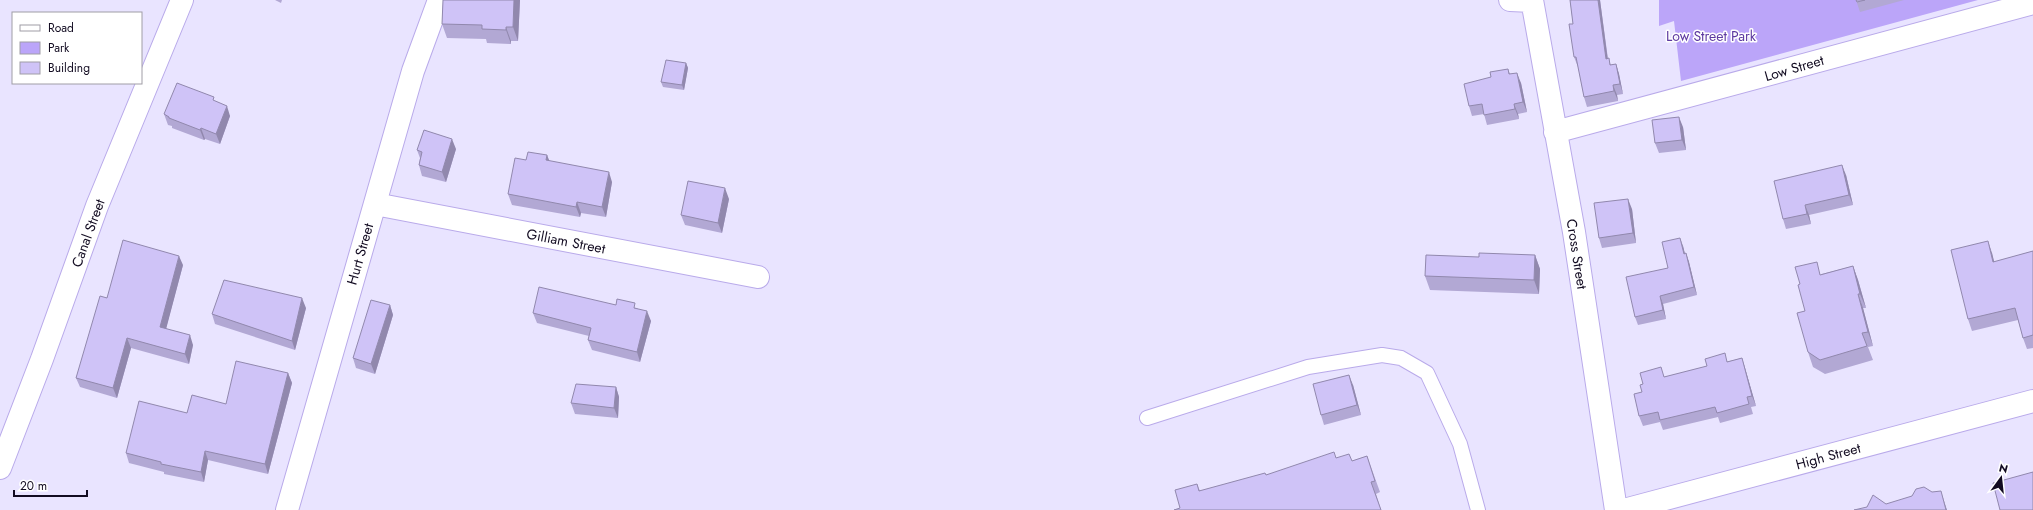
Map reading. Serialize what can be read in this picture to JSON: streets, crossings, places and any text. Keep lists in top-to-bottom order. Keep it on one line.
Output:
{"streets":{"street":["Low Street","Canal Street","Gilliam Street","Hurt Street","Cross Street","High Street"]},"crossings":[["Low Street","Cross Street"],["Gilliam Street","Hurt Street"]],"parks":["Low Street Park"],"legend":["Road","Park","Building"],"scale_bar":"20 m","north":"top"}
